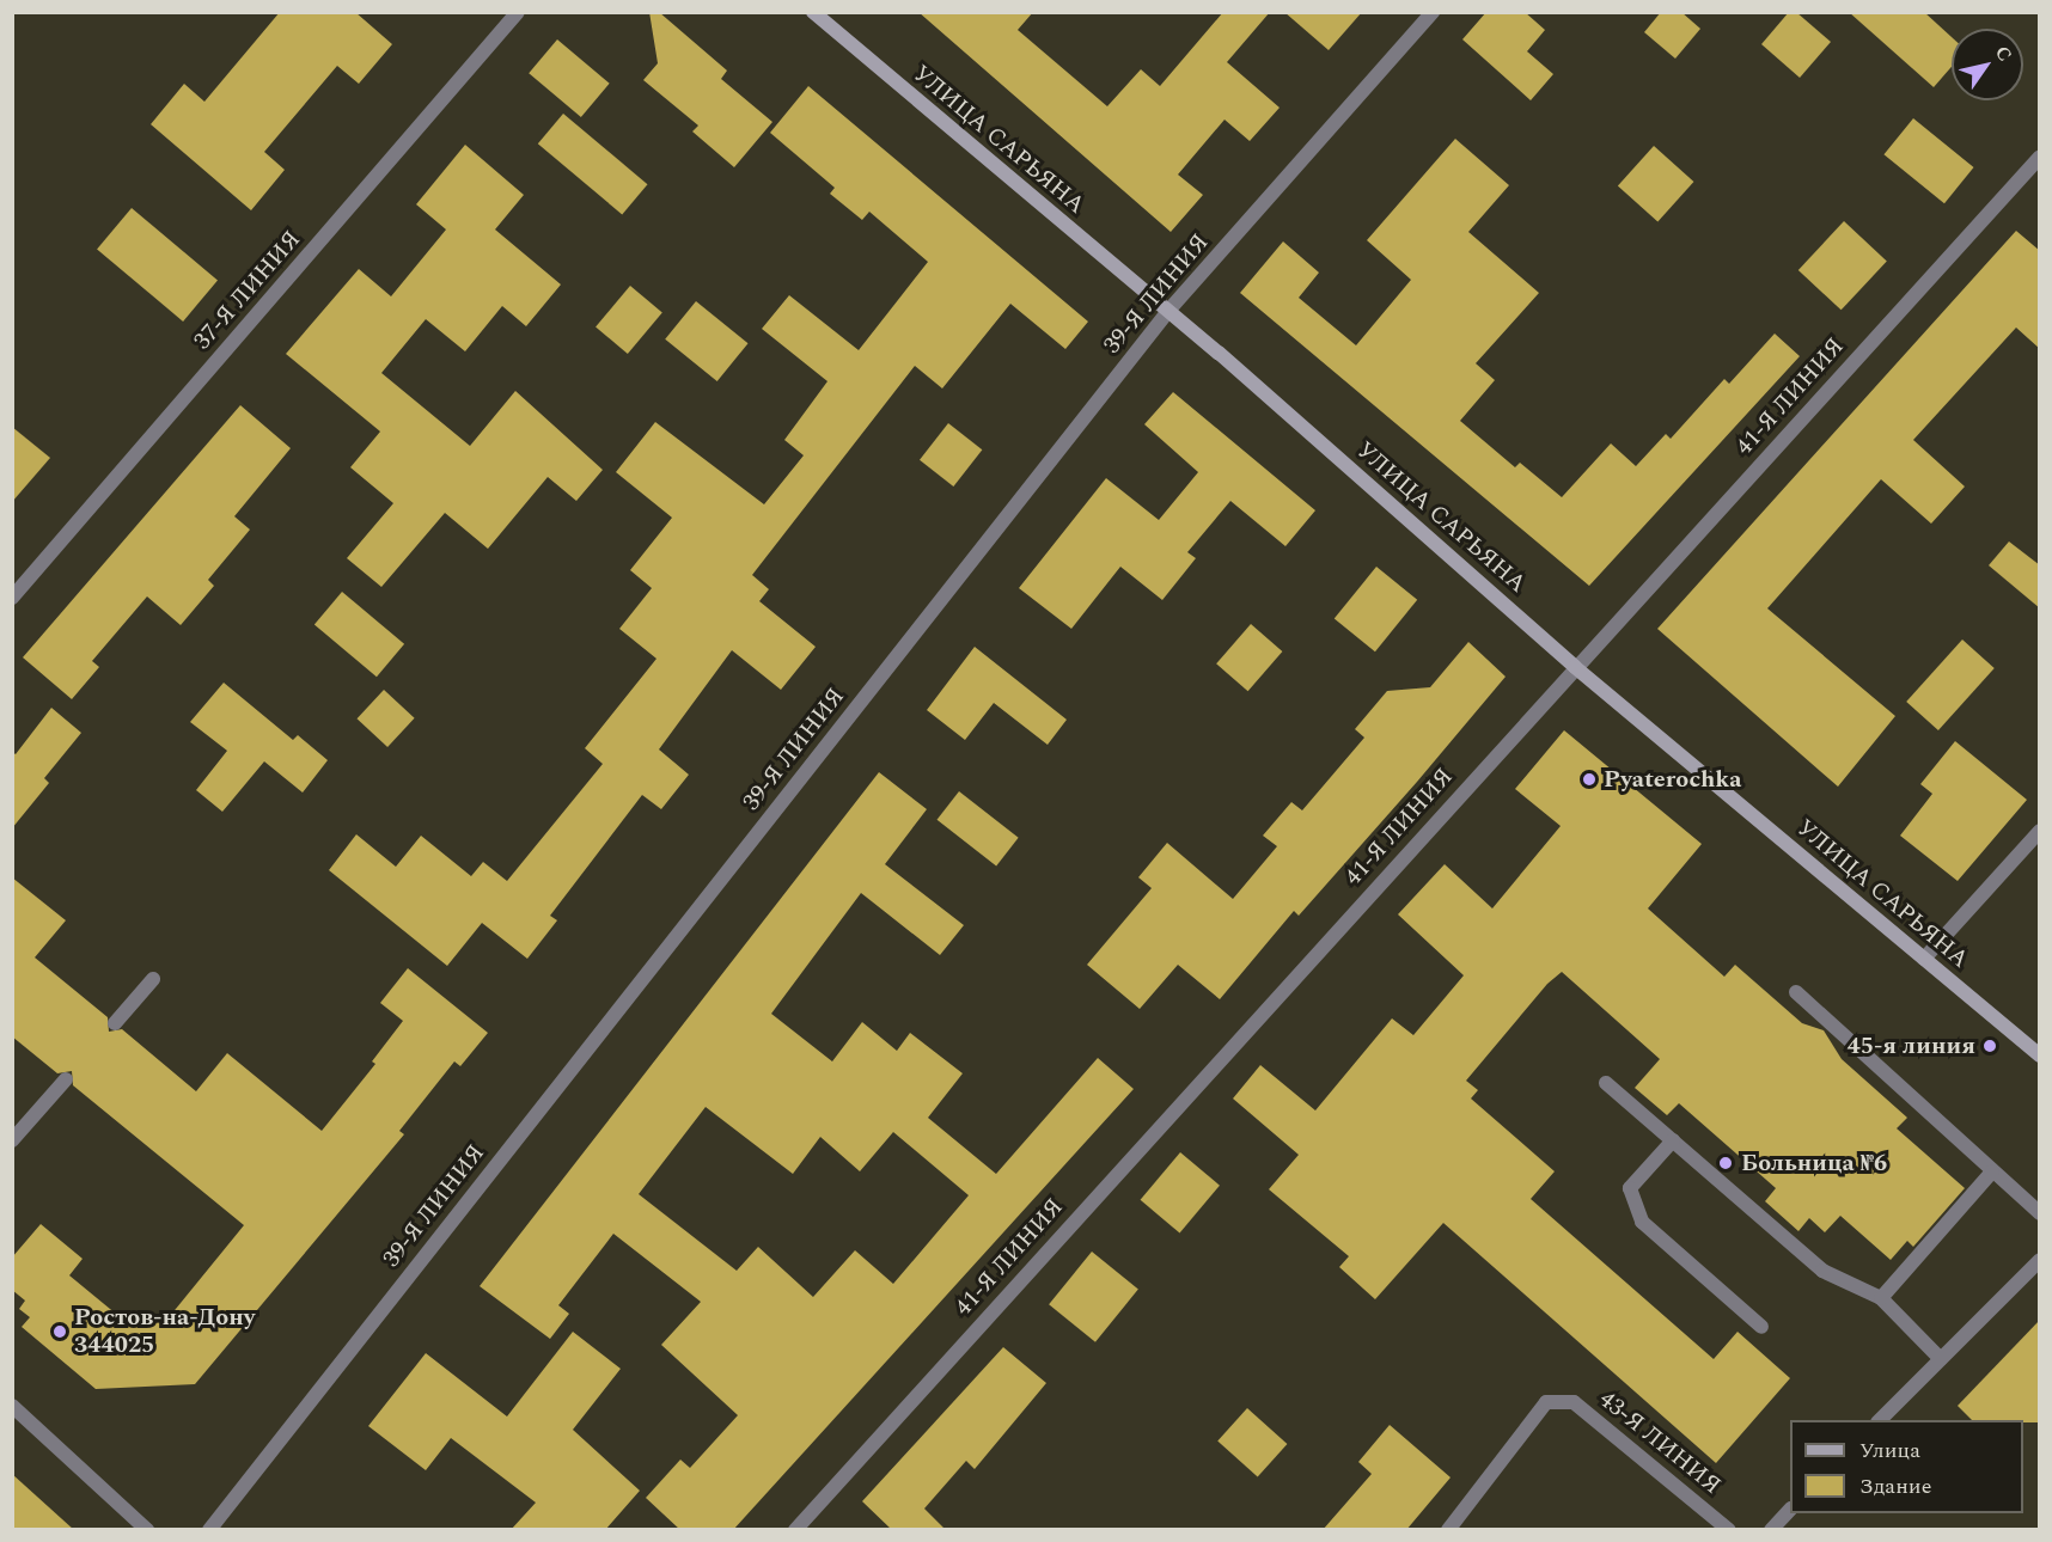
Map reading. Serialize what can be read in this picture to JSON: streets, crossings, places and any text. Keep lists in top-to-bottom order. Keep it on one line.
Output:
{"streets":{"main road":["УЛИЦА САРЬЯНА"],"street":["37-Я ЛИНИЯ","39-Я ЛИНИЯ","41-Я ЛИНИЯ","43-Я ЛИНИЯ"]},"crossings":[["УЛИЦА САРЬЯНА","39-Я ЛИНИЯ"],["УЛИЦА САРЬЯНА","41-Я ЛИНИЯ"]],"places":["Pyaterochka","45-я линия","Больница №6","Ростов-на-Дону 344025"],"legend":["Улица","Здание"],"north":"top right"}
